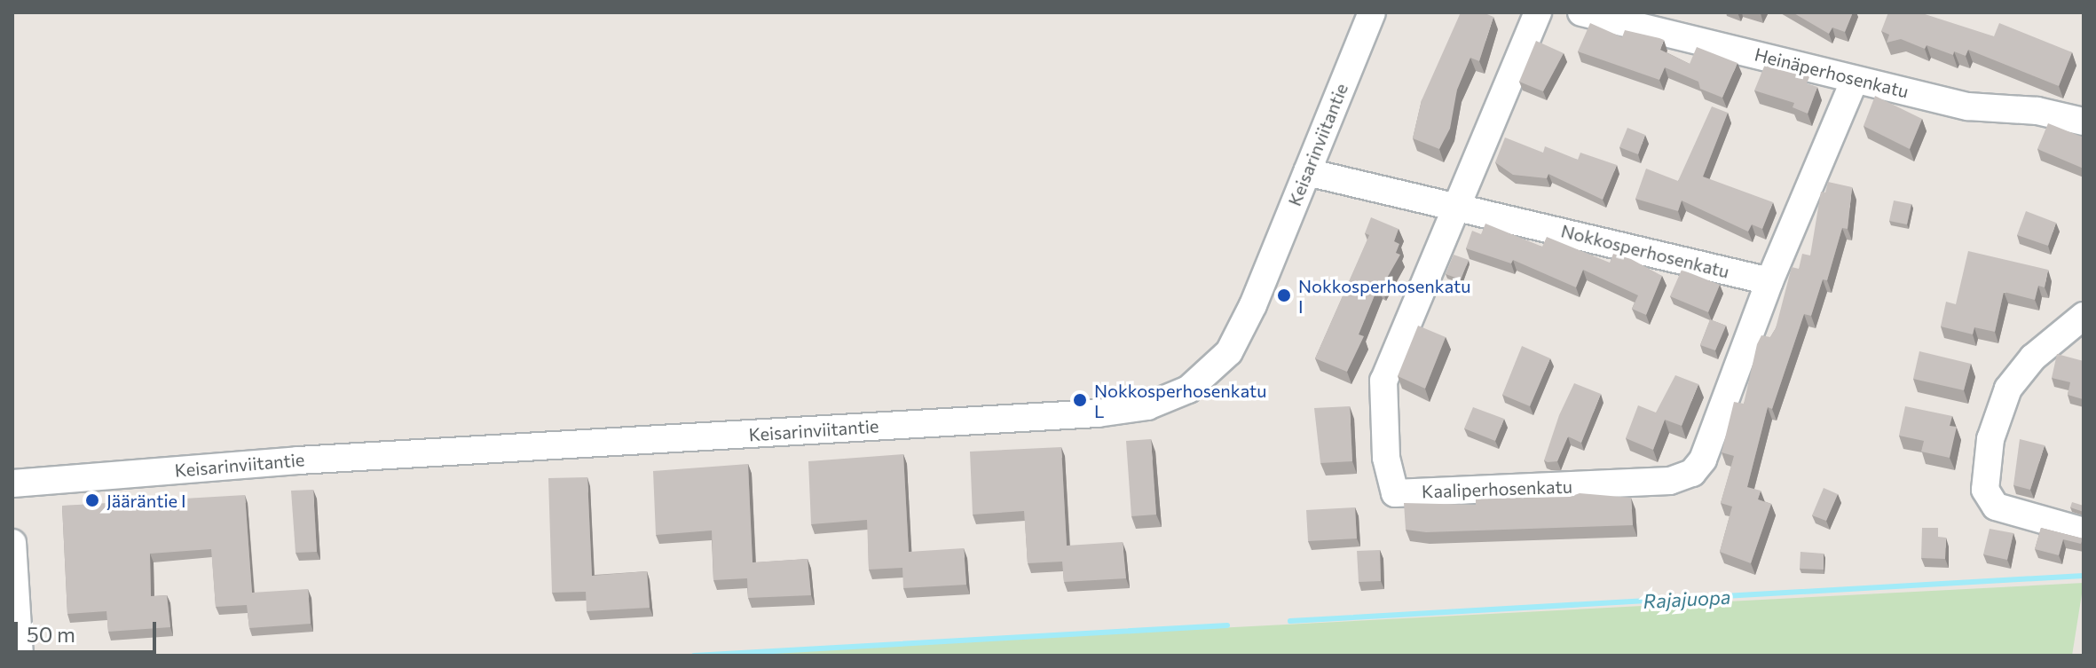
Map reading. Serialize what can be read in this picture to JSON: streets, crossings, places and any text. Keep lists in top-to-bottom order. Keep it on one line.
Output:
{"streets":{"street":["Heinäperhosenkatu","Keisarinviitantie","Nokkosperhosenkatu","Kaaliperhosenkatu"]},"crossings":[["Keisarinviitantie","Nokkosperhosenkatu"],["Nokkosperhosenkatu","Kaaliperhosenkatu"]],"water":["Rajajuopa"],"places":["Nokkosperhosenkatu I","Nokkosperhosenkatu L","Jääräntie I"],"scale_bar":"50 m"}
